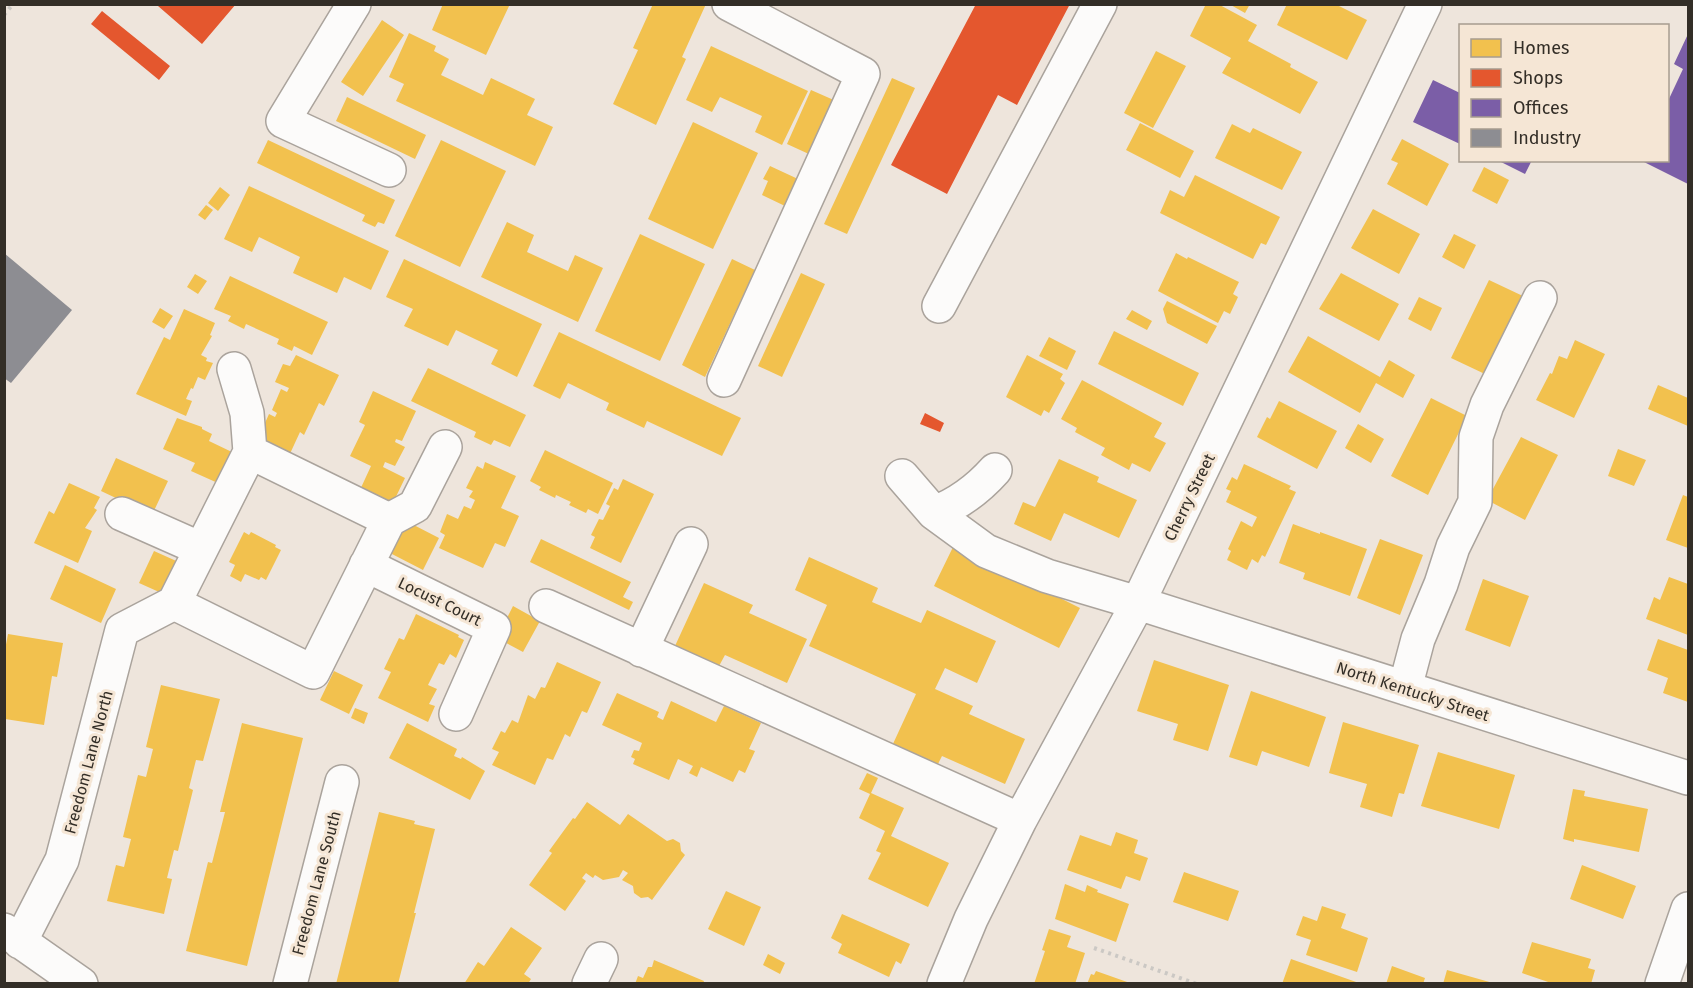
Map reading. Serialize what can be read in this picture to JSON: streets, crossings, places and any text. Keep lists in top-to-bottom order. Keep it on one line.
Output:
{"streets":{"street":["Cherry Street","Locust Court","North Kentucky Street","Freedom Lane North","Freedom Lane South"]},"crossings":[["Cherry Street","North Kentucky Street"]],"legend":["Homes","Shops","Offices","Industry"]}
